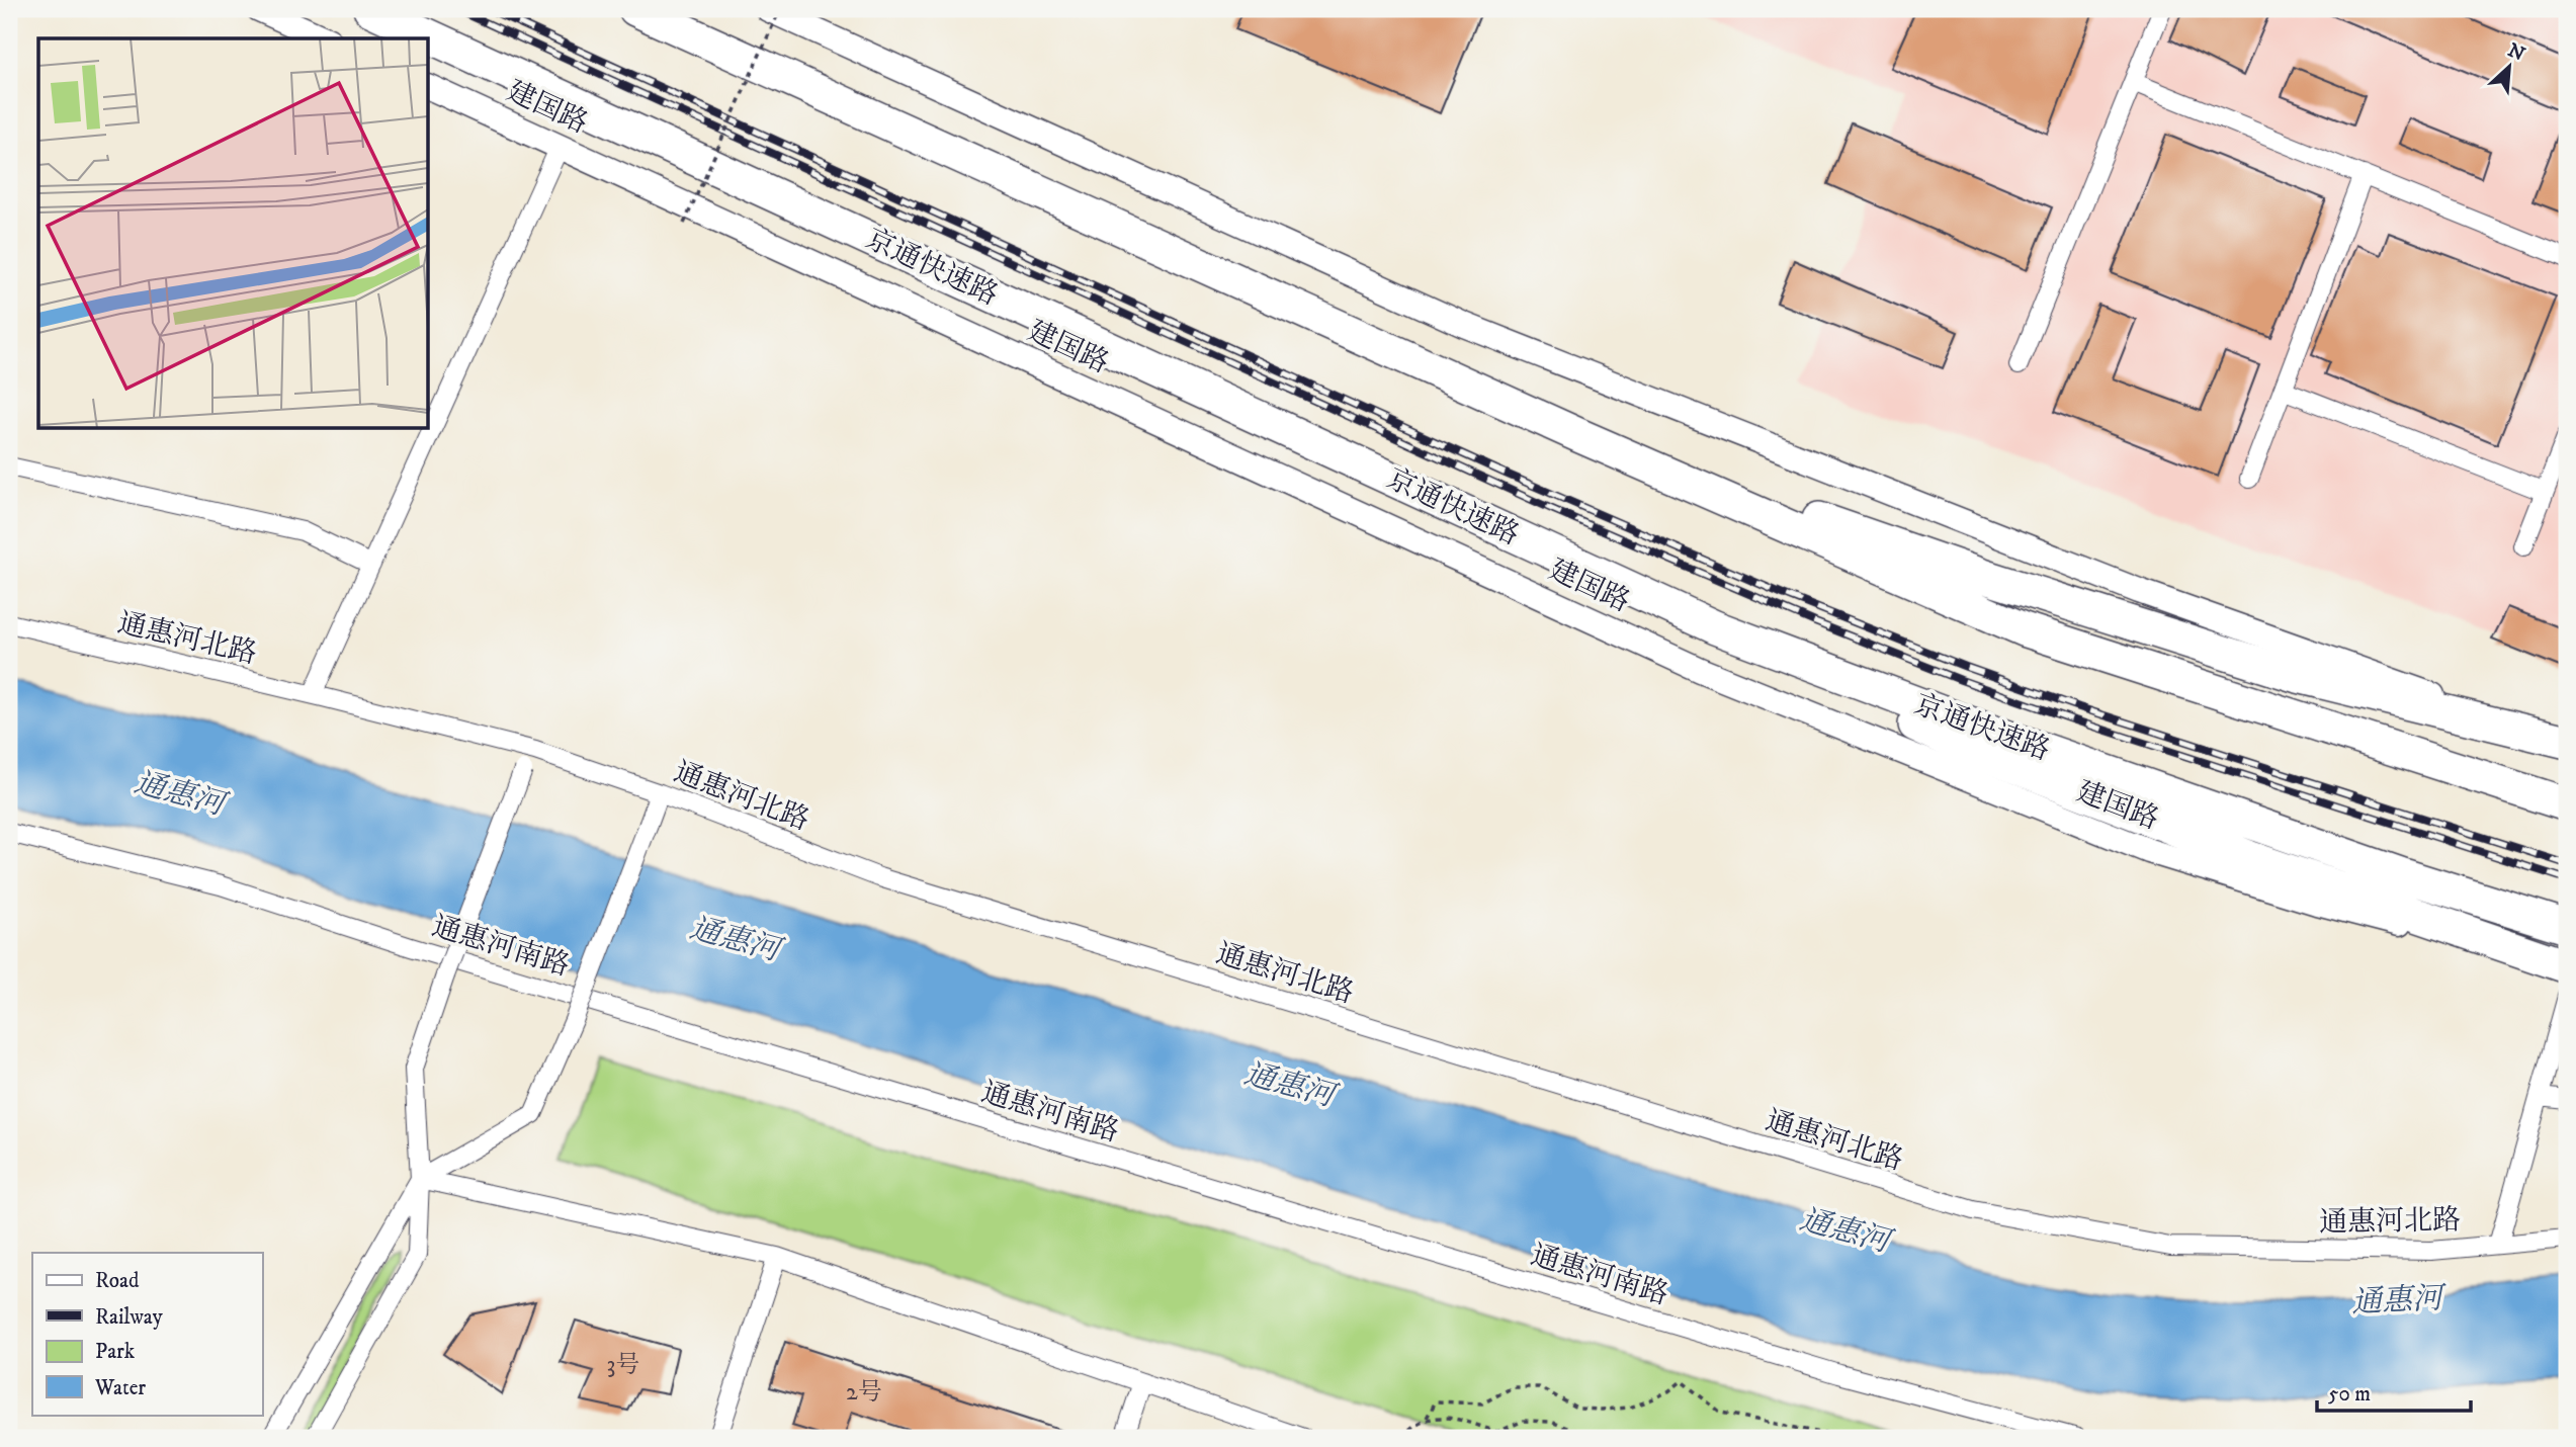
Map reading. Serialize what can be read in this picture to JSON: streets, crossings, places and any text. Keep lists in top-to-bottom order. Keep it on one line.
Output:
{"streets":{"highway":["京通快速路"],"main road":["建国路"],"street":["通惠河北路","通惠河南路"]},"water":["通惠河"],"house_numbers":["3号","2号"],"legend":["Road","Railway","Park","Water"],"scale_bar":"50 m","north":"top right"}
